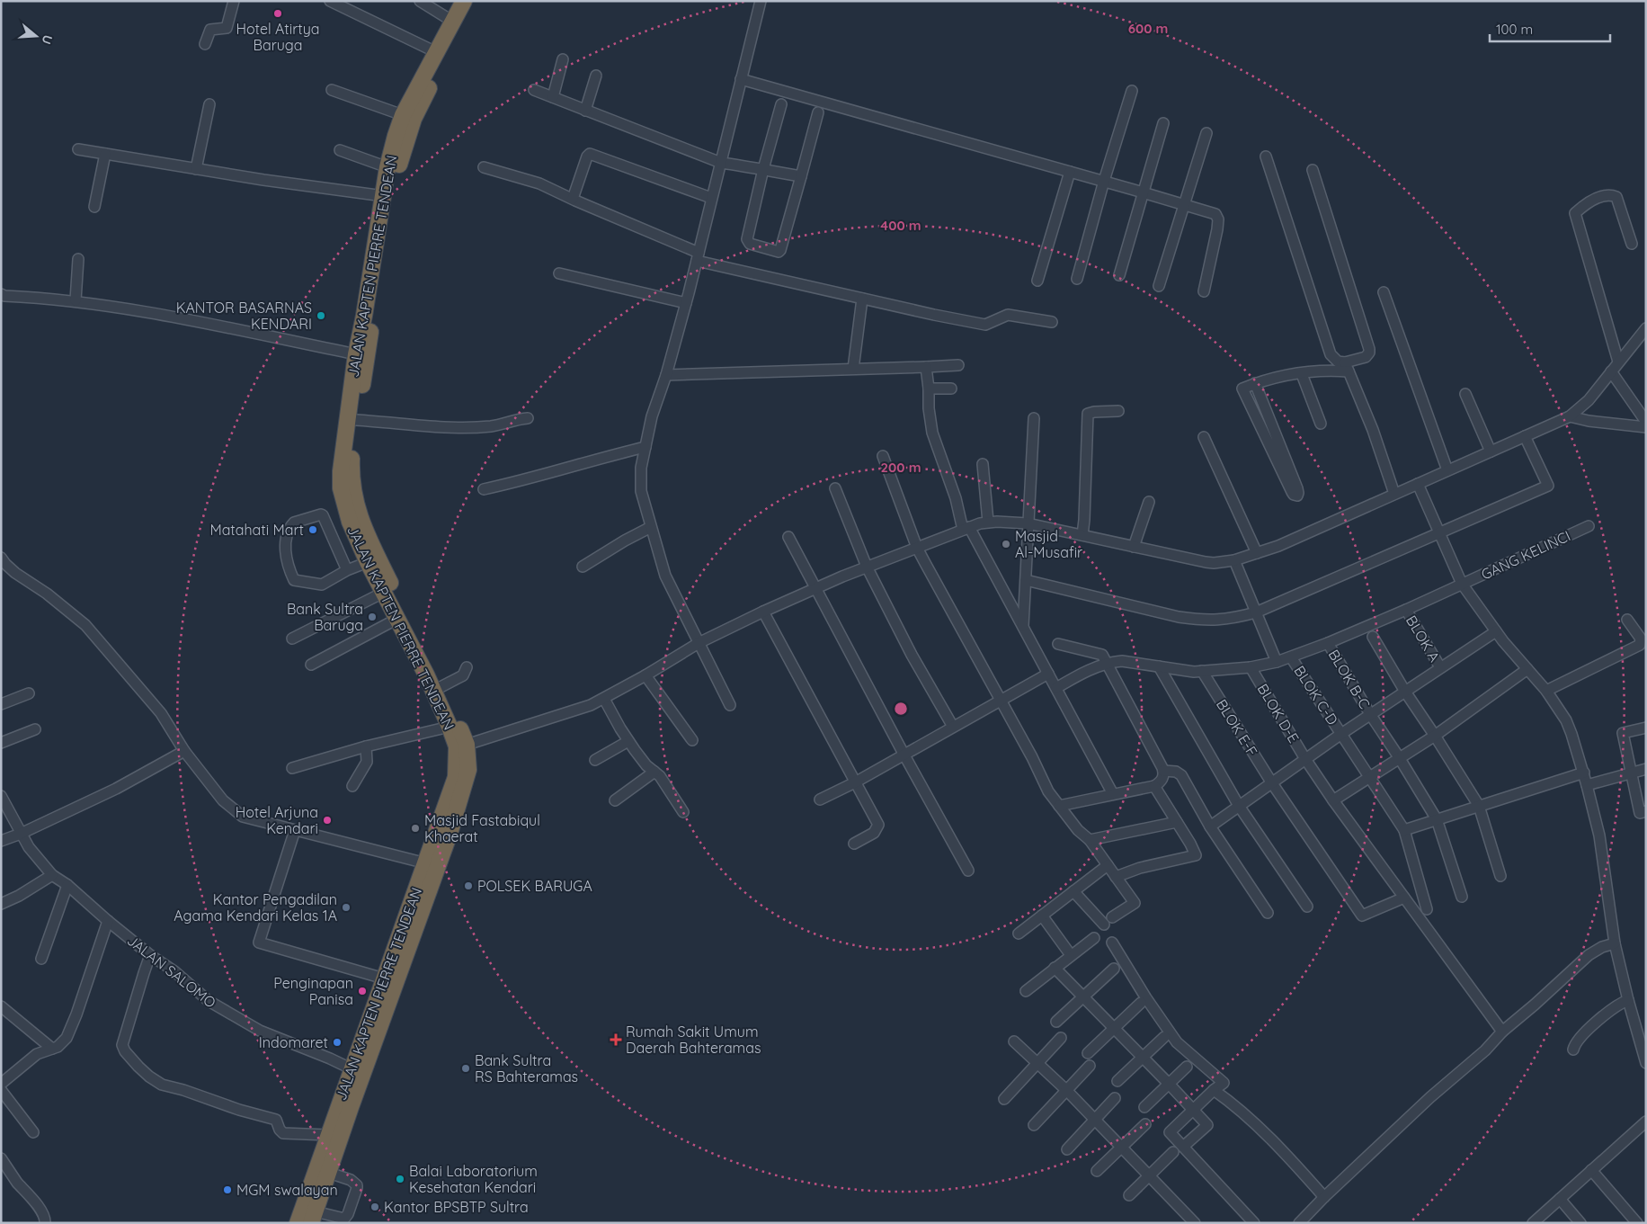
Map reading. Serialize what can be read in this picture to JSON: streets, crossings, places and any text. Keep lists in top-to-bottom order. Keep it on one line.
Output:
{"streets":{"highway":["JALAN KAPTEN PIERRE TENDEAN"],"street":["GANG KELINCI","BLOK A","BLOK B-C","BLOK C-D","BLOK D-E","BLOK E-F","JALAN SALOMO"]},"crossings":[["JALAN KAPTEN PIERRE TENDEAN","JALAN SALOMO"],["GANG KELINCI","BLOK A"],["GANG KELINCI","BLOK B-C"],["GANG KELINCI","BLOK C-D"],["GANG KELINCI","BLOK D-E"],["GANG KELINCI","BLOK E-F"],["BLOK D-E","BLOK E-F"]],"places":{"other":["Hotel Atirtya Baruga","KANTOR BASARNAS KENDARI","Matahati Mart","Masjid Al-Musafir","Bank Sultra Baruga","Hotel Arjuna Kendari","Masjid Fastabiqul Khaerat","POLSEK BARUGA","Kantor Pengadilan Agama Kendari Kelas 1A","Penginapan Panisa","Indomaret","Bank Sultra RS Bahteramas","Balai Laboratorium Kesehatan Kendari","MGM swalayan","Kantor BPSBTP Sultra"],"health":["Rumah Sakit Umum Daerah Bahteramas"]},"scale_bar":"100 m","north":"right","rings":["600 m","400 m","200 m"]}
